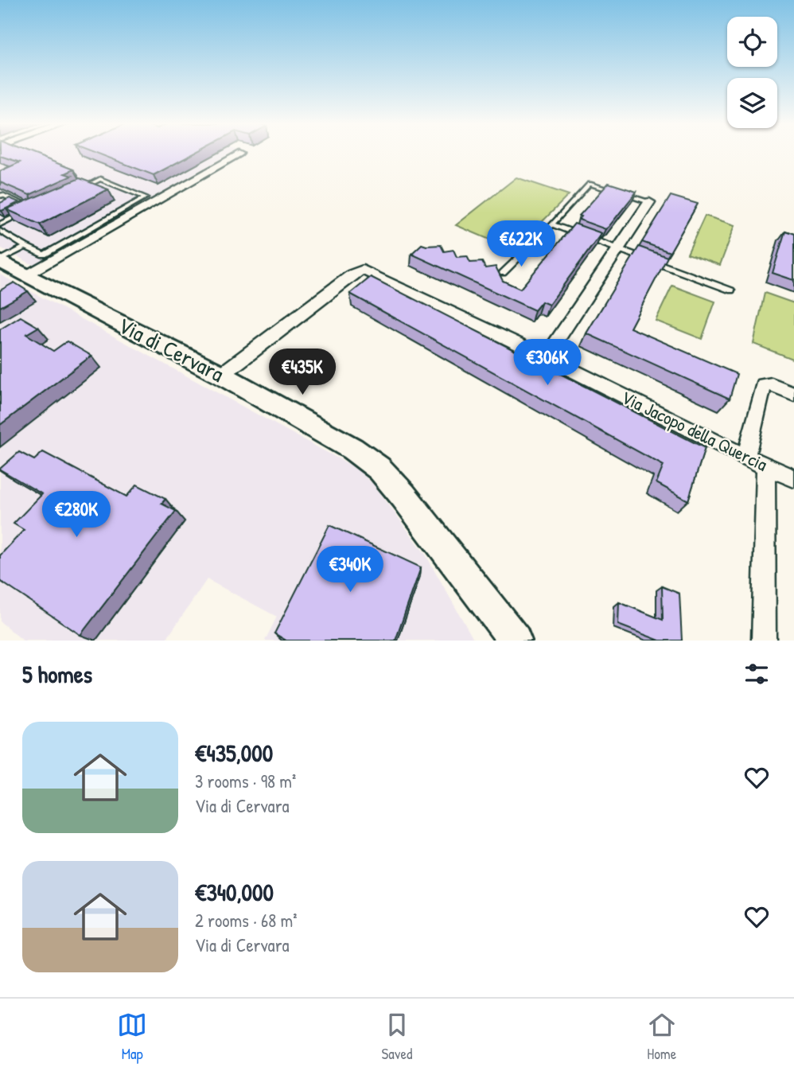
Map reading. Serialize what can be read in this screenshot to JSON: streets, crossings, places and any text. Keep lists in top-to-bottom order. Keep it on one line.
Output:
{"streets":{"street":["Via di Cervara","Via Jacopo della Quercia"]},"crossings":[["Via di Cervara","Via Jacopo della Quercia"]],"page":{"price":["€622K","€306K","€435K","€280K","€340K"],"heading":"5 homes","list":[{"name":"€435,000","note":"3 rooms · 98 m² · Via di Cervara"},{"name":"€340,000","note":"2 rooms · 68 m² · Via di Cervara"}],"tabs":["Map","Saved","Home"]}}
